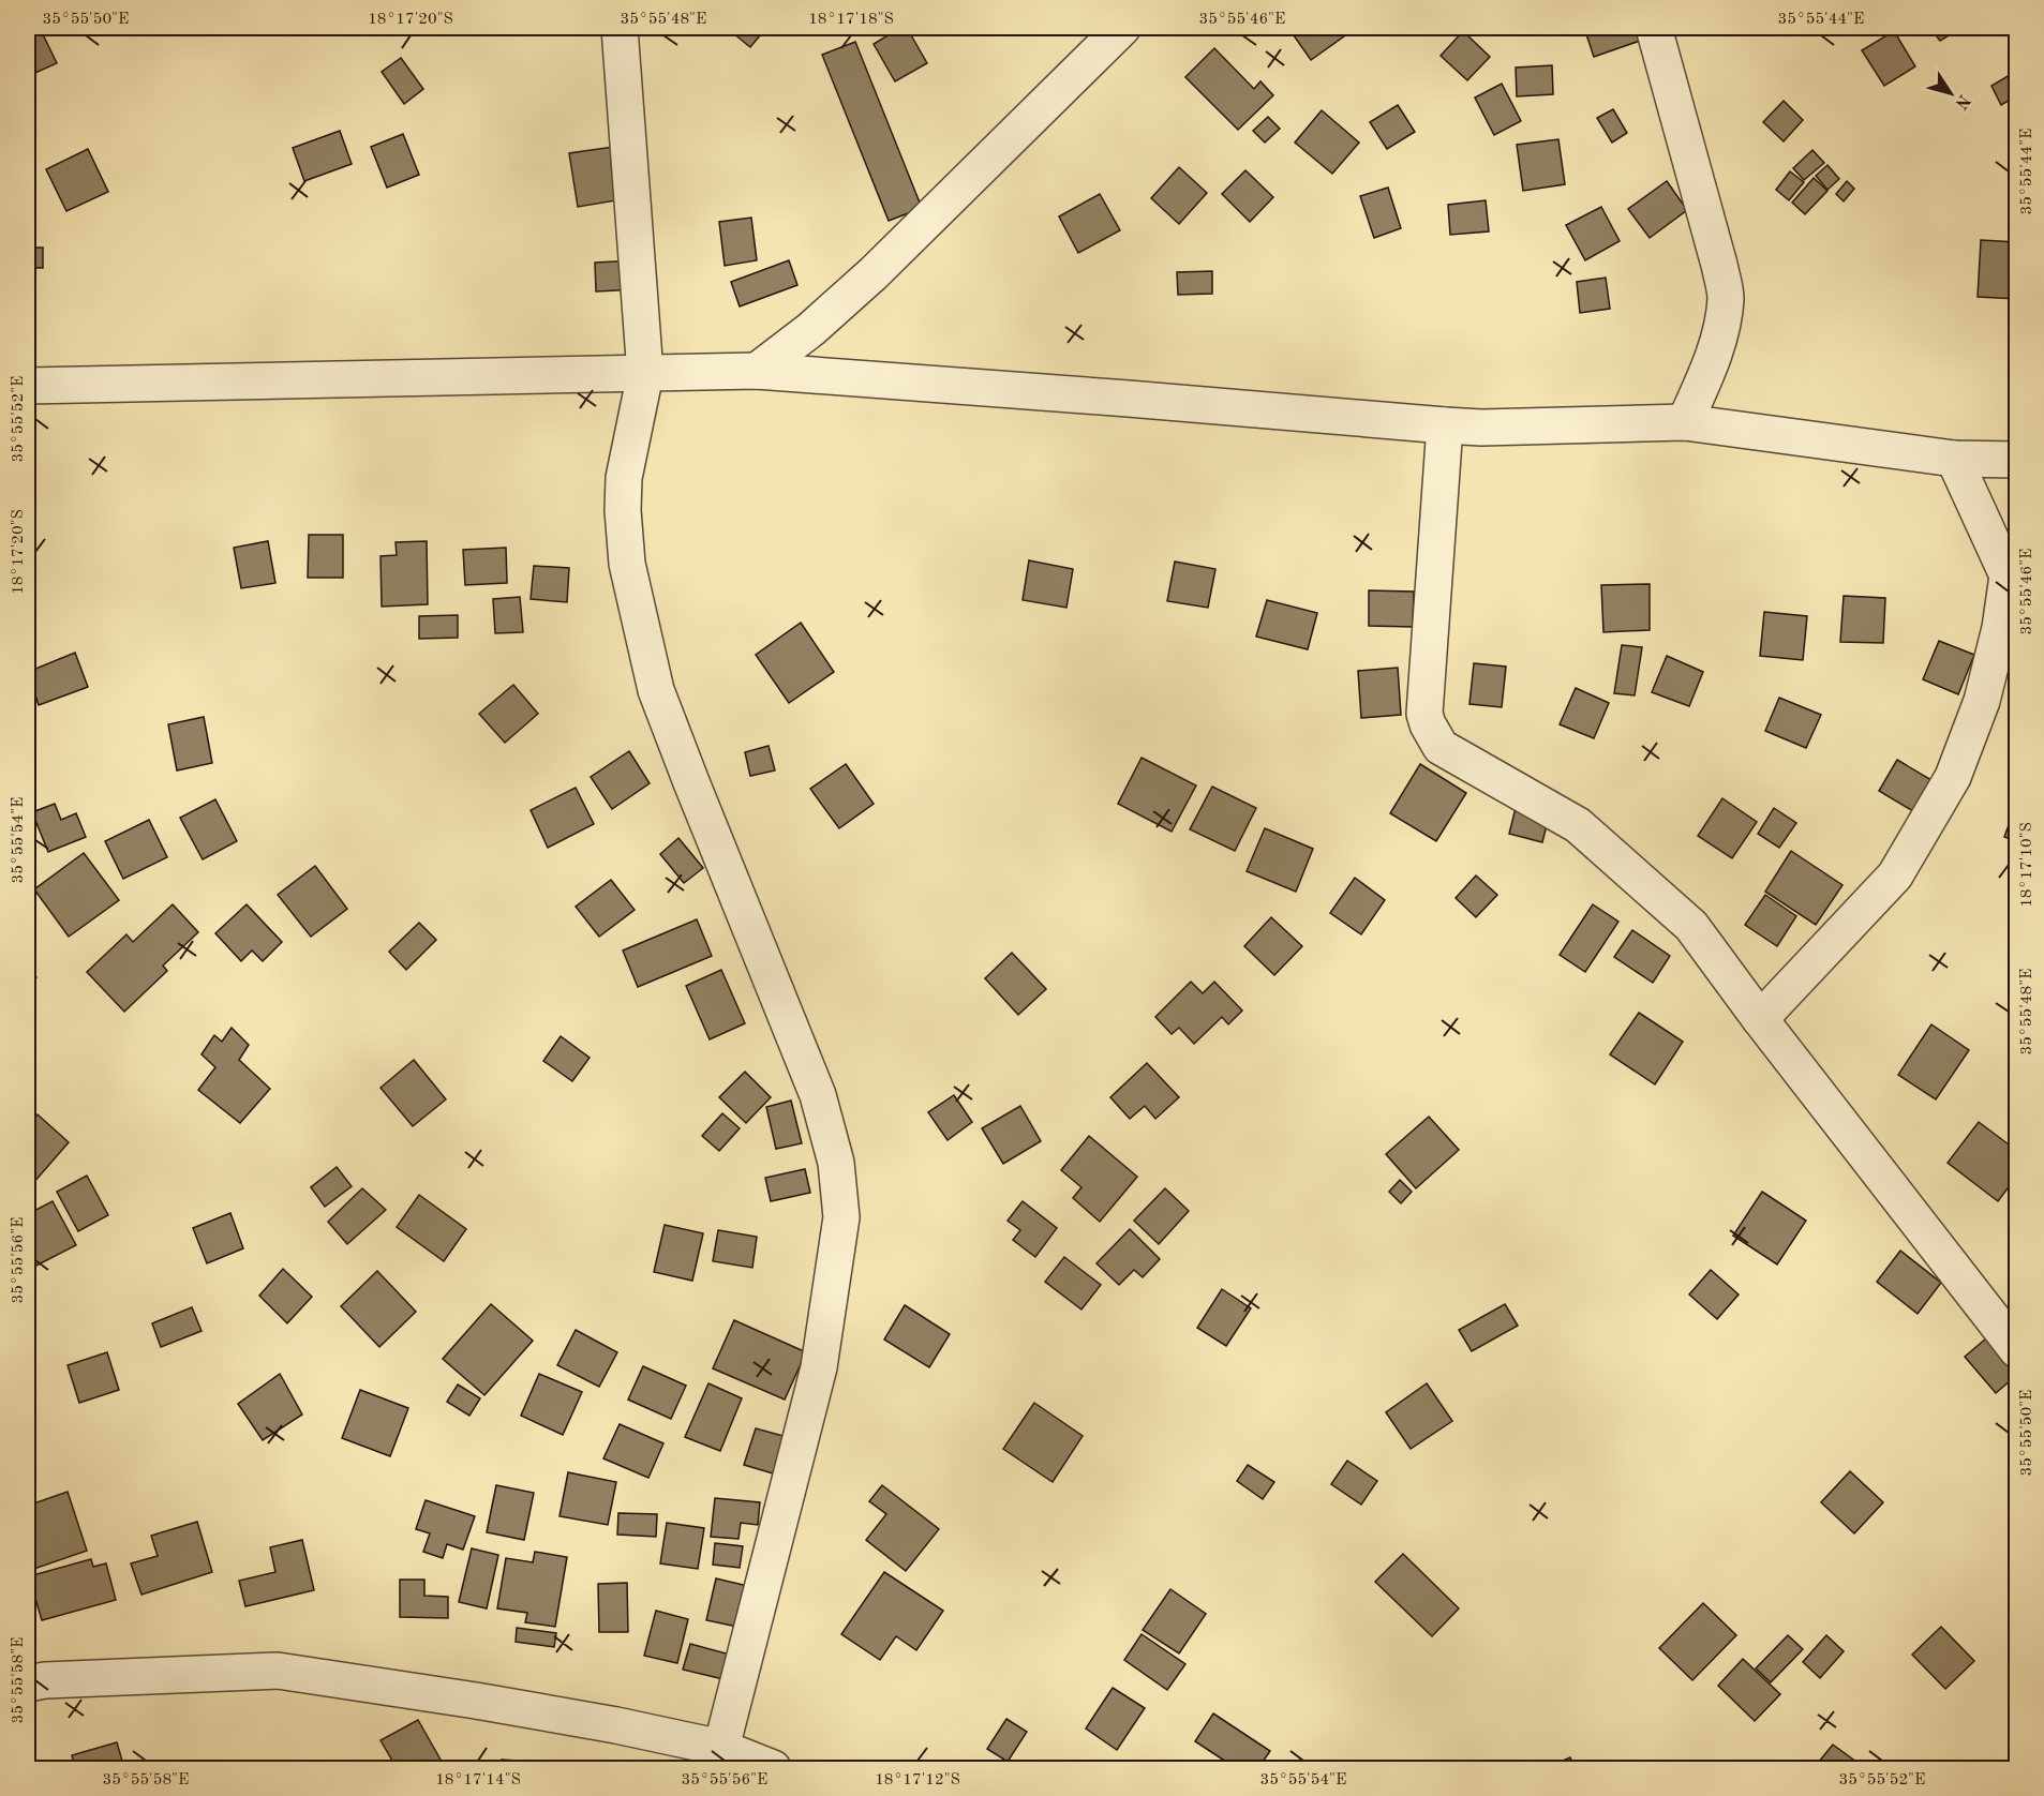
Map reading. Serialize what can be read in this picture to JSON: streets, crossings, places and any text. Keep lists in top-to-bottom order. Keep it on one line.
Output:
{"north":"bottom right","coordinates":["35°55'50\"E","18°17'20\"S","35°55'48\"E","18°17'18\"S","35°55'46\"E","35°55'44\"E","35°55'52\"E","35°55'54\"E","18°17'10\"S","35°55'56\"E","35°55'58\"E","18°17'14\"S","18°17'12\"S"]}
